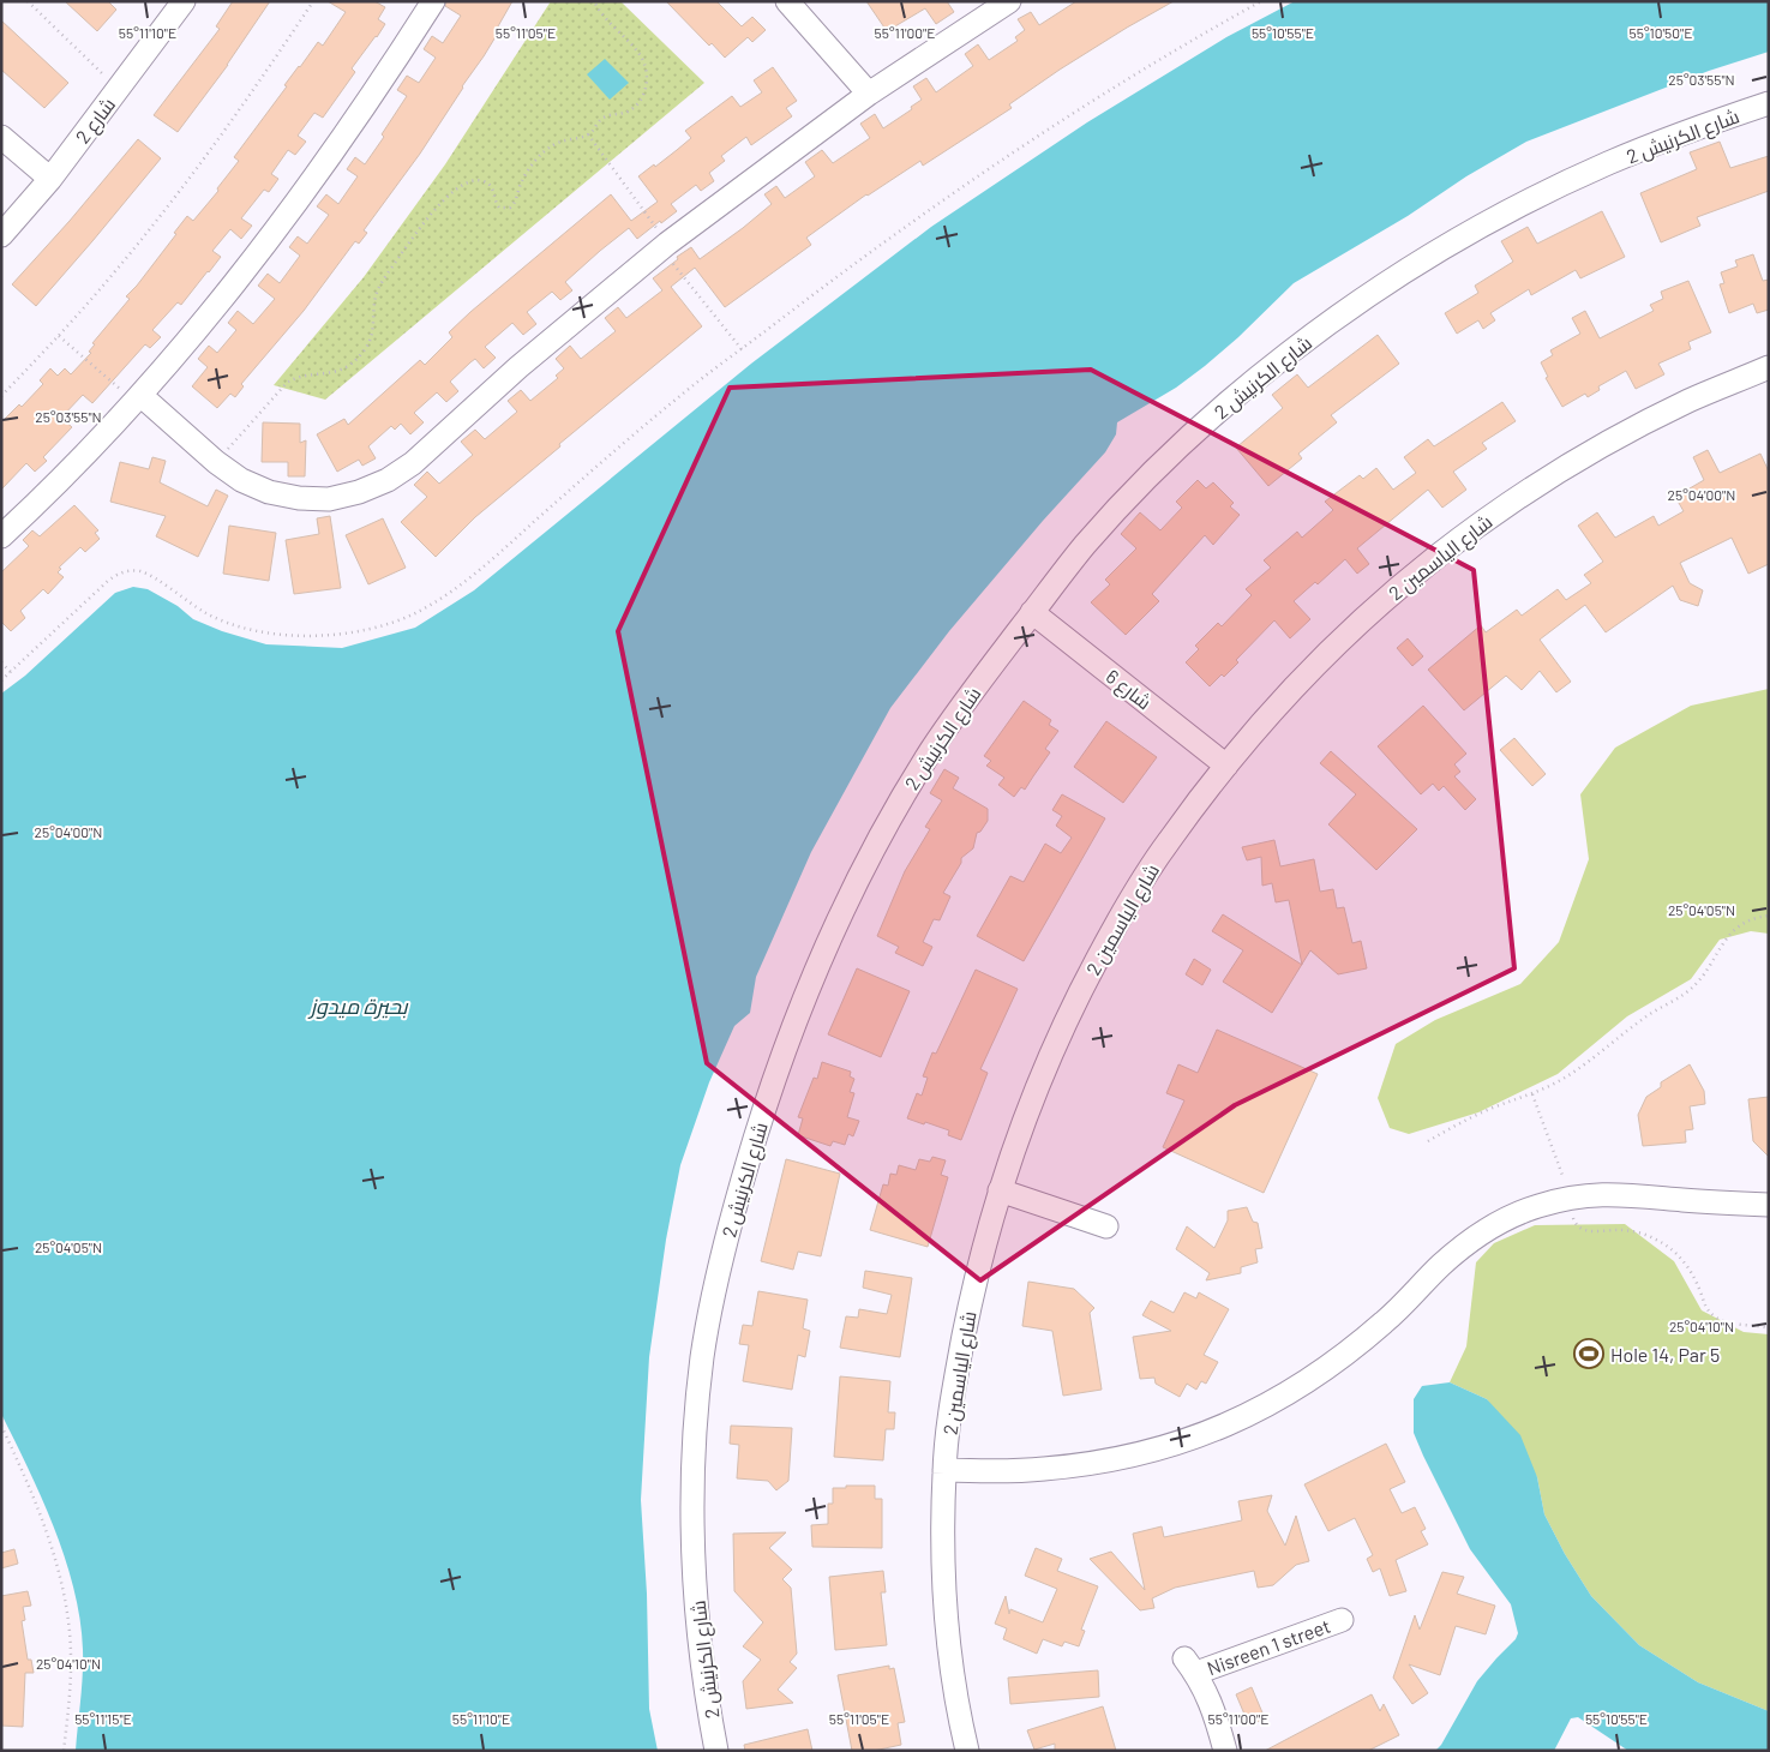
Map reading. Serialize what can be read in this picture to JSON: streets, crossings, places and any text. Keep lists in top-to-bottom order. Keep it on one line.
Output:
{"streets":{"street":["شارع 2","شارع الكرنيش 2","شارع الياسمين 2","شارع 6","Nisreen 1 street"]},"crossings":[["شارع الكرنيش 2","شارع 6"],["شارع الياسمين 2","شارع 6"]],"water":["بحيرة ميدوز"],"places":{"sports":["Hole 14, Par 5"]},"coordinates":["55°11'10\"E","55°11'05\"E","55°11'00\"E","55°10'55\"E","55°10'50\"E","25°03'55\"N","25°04'00\"N","25°04'05\"N","25°04'10\"N","55°11'15\"E"]}
